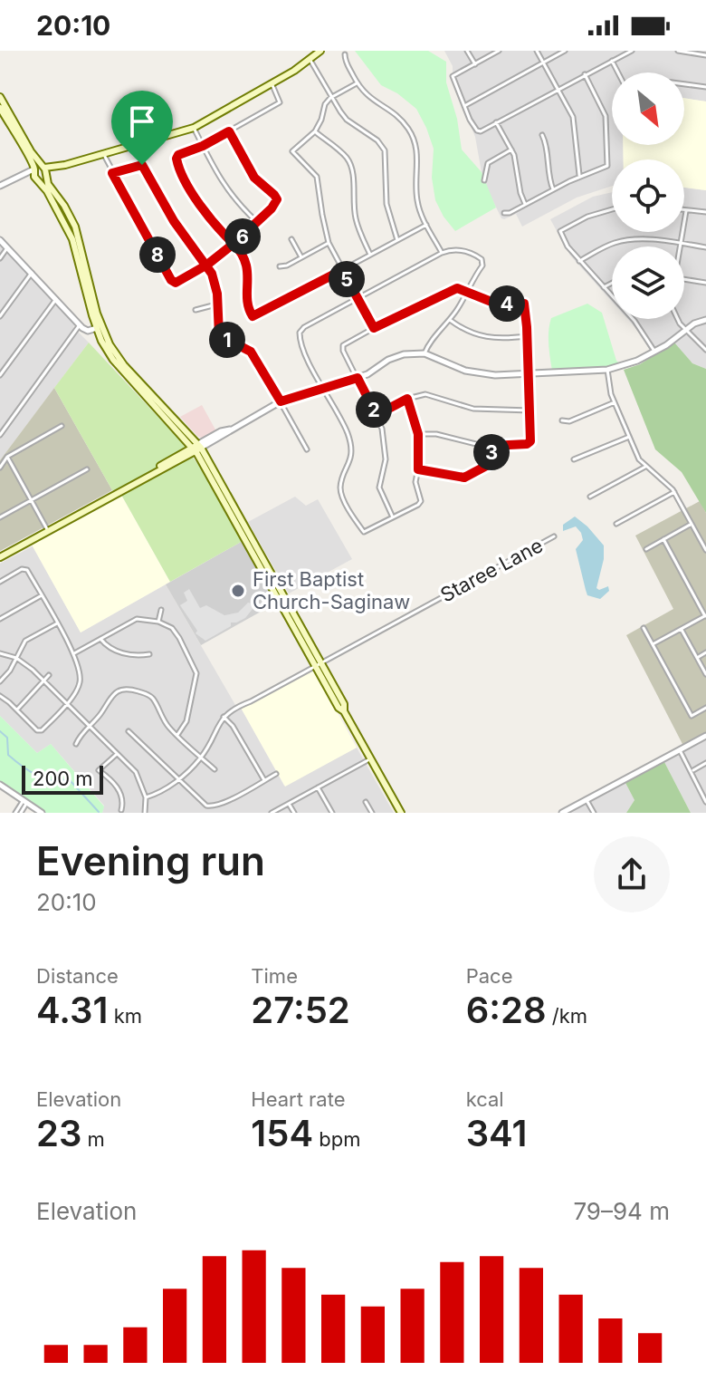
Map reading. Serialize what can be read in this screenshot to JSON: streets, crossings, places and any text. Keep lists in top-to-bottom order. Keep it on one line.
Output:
{"streets":{"street":["Staree Lane"]},"places":["First Baptist Church-Saginaw"],"scale_bar":"200 m","north":"bottom right","page":{"status":"20:10","pins":["6","8","5","4","1","2","3"],"scale":"200 m","heading":["Evening run","20:10"],"stats":[["Distance","4.31 km"],["Time","27:52"],["Pace","6:28 /km"],["Elevation","23 m"],["Heart rate","154 bpm"],["kcal","341"]],"chart":["Elevation","79–94 m"]}}
